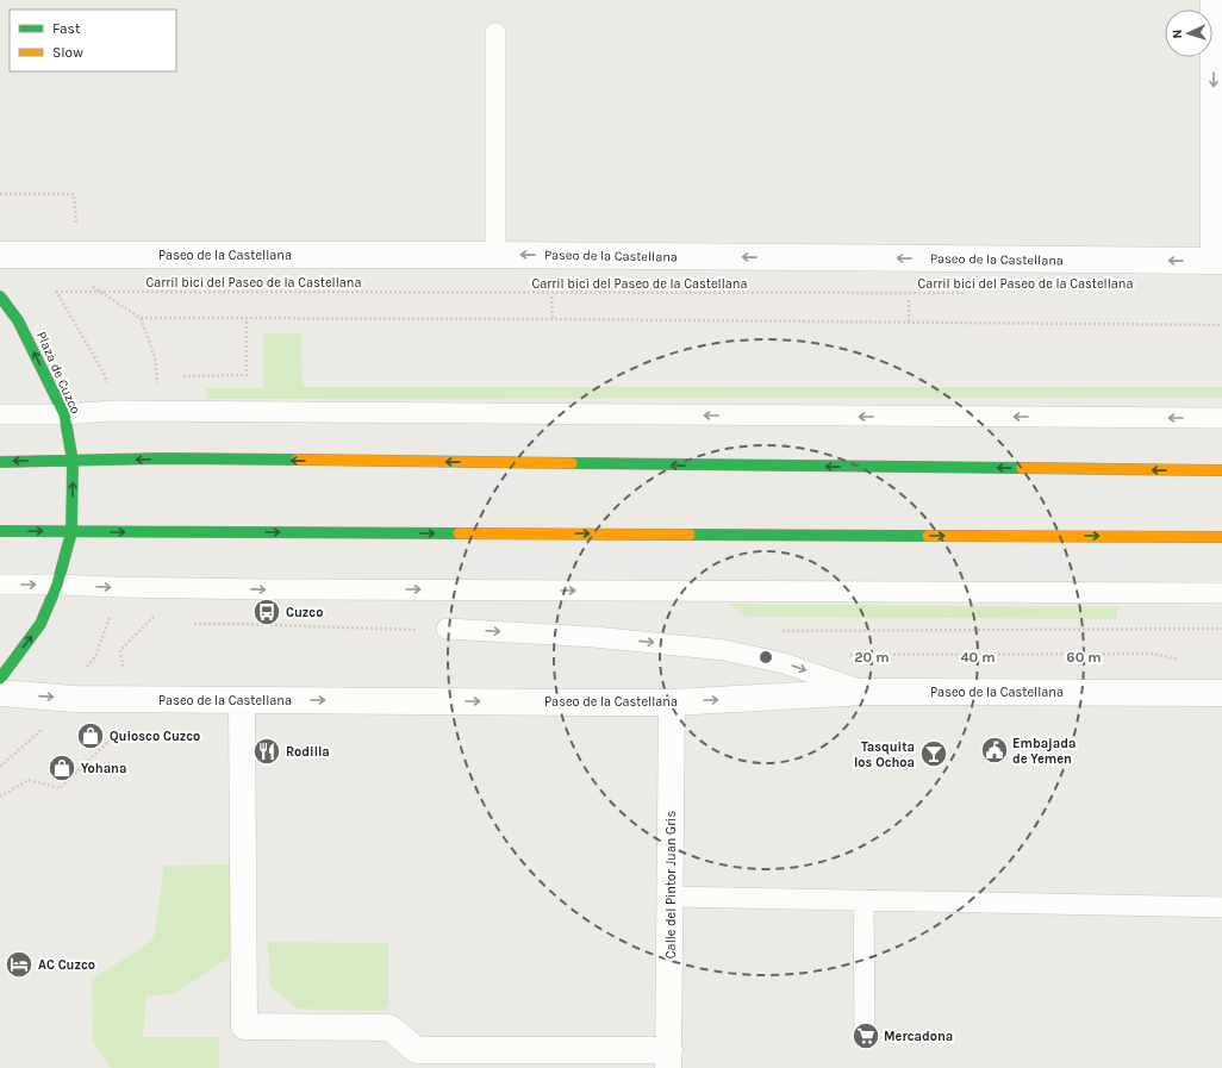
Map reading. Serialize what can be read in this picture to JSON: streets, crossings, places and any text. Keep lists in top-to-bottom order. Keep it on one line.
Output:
{"streets":{"main road":["Plaza de Cuzco"],"street":["Paseo de la Castellana","Calle del Pintor Juan Gris"],"path":["Carril bici del Paseo de la Castellana"]},"crossings":[["Paseo de la Castellana","Calle del Pintor Juan Gris"]],"one_way":["Plaza de Cuzco"],"places":{"bus stop":["Cuzco"],"shop":["Quiosco Cuzco","Yohana"],"public building":["Embajada de Yemen"],"restaurant":["Rodilla"],"bar":["Tasquita los Ochoa"],"hotel":["AC Cuzco"],"supermarket":["Mercadona"]},"legend":["Fast","Slow"],"north":"left","rings":["20 m","40 m","60 m"]}
